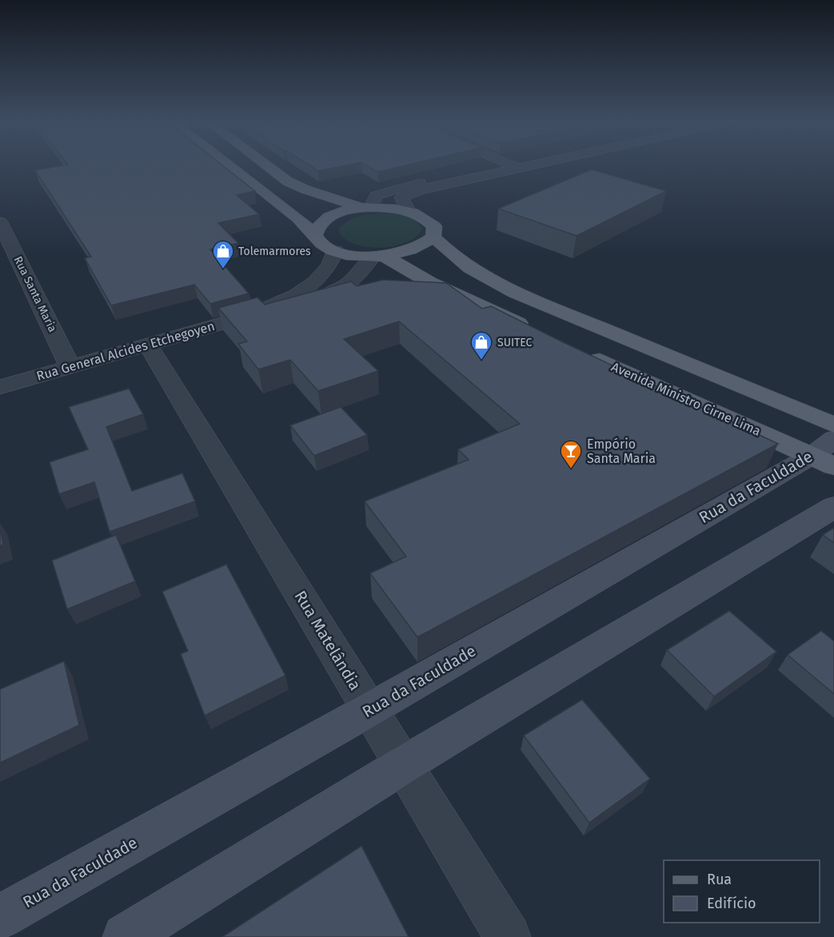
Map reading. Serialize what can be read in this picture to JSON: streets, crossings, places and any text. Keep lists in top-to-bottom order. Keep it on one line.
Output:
{"streets":{"main road":["Avenida Ministro Cirne Lima"],"street":["Rua Santa Maria","Rua General Alcides Etchegoyen","Rua da Faculdade","Rua Matelândia"]},"crossings":[["Rua Santa Maria","Rua General Alcides Etchegoyen"],["Rua General Alcides Etchegoyen","Rua Matelândia"],["Avenida Ministro Cirne Lima","Rua da Faculdade"],["Rua da Faculdade","Rua Matelândia"]],"places":{"shop":["Tolemarmores","SUITEC"],"bar":["Empório Santa Maria"]},"legend":["Rua","Edifício"]}
